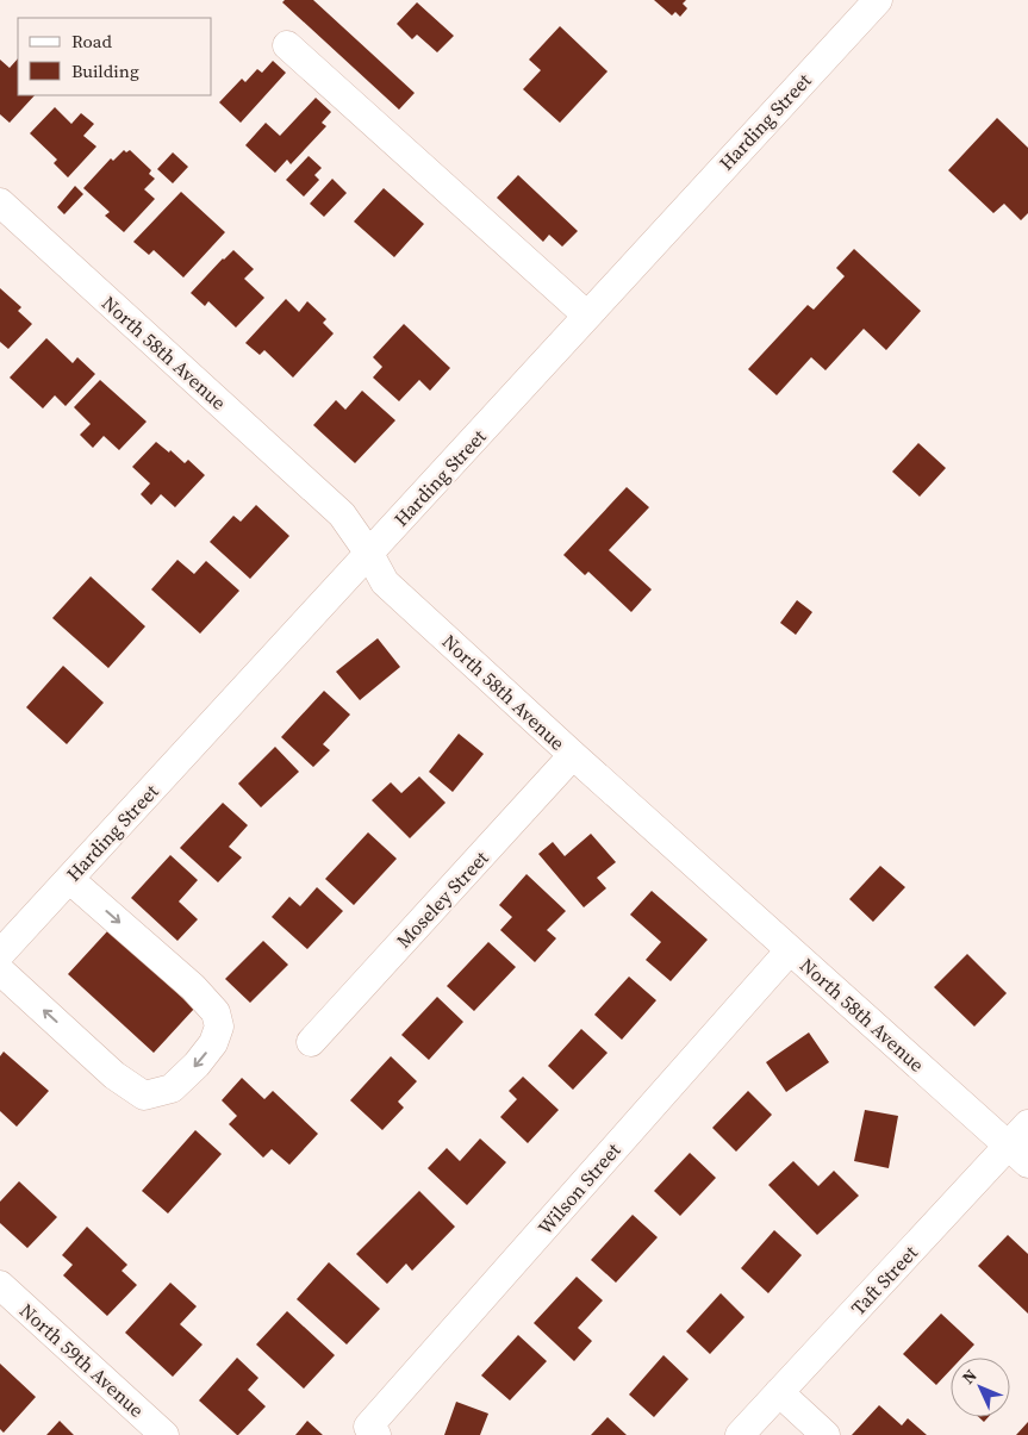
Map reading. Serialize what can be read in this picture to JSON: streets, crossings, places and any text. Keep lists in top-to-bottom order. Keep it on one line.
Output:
{"streets":{"street":["Harding Street","North 58th Avenue","Moseley Street","Wilson Street","Taft Street","North 59th Avenue"]},"crossings":[["Harding Street","North 58th Avenue"],["North 58th Avenue","Moseley Street"],["North 58th Avenue","Wilson Street"],["North 58th Avenue","Taft Street"]],"legend":["Road","Building"],"north":"top left"}
